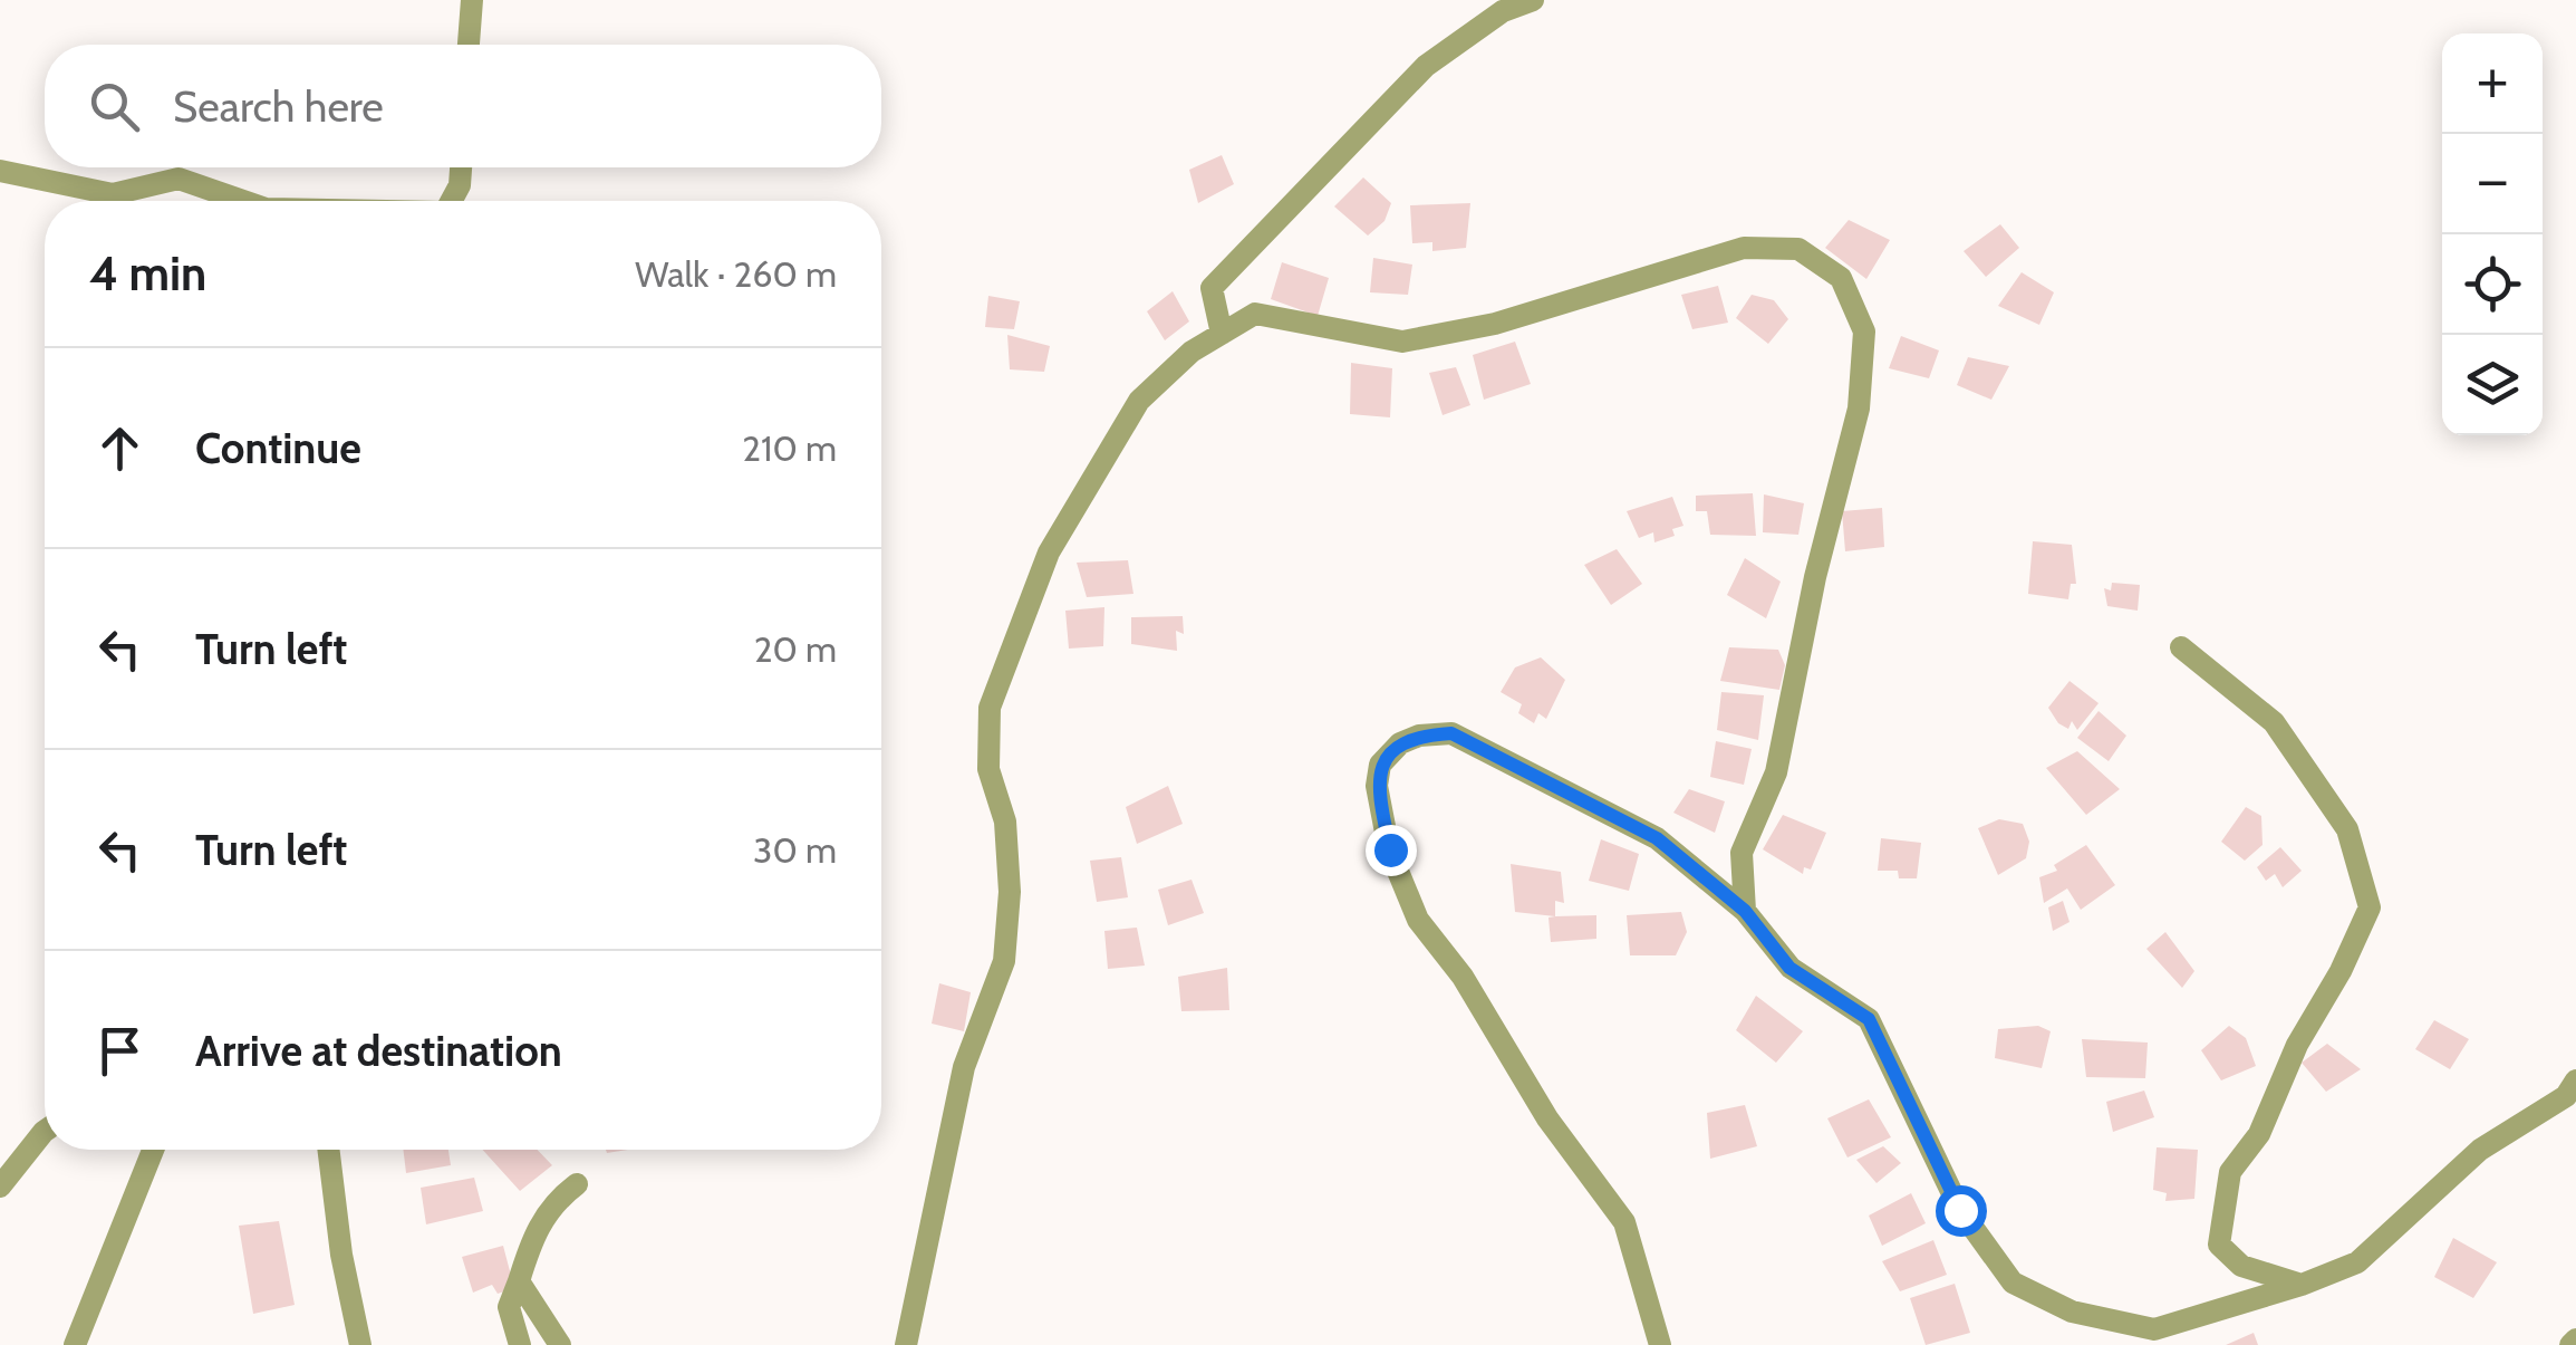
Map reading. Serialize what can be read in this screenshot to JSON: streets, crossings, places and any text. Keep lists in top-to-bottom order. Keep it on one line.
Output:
{"page":{"map_buttons":["+","−"],"search":"Search here","heading":["4 min","Walk · 260 m"],"list":[["Continue","210 m"],["Turn left","20 m"],["Turn left","30 m"],"Arrive at destination"]}}
